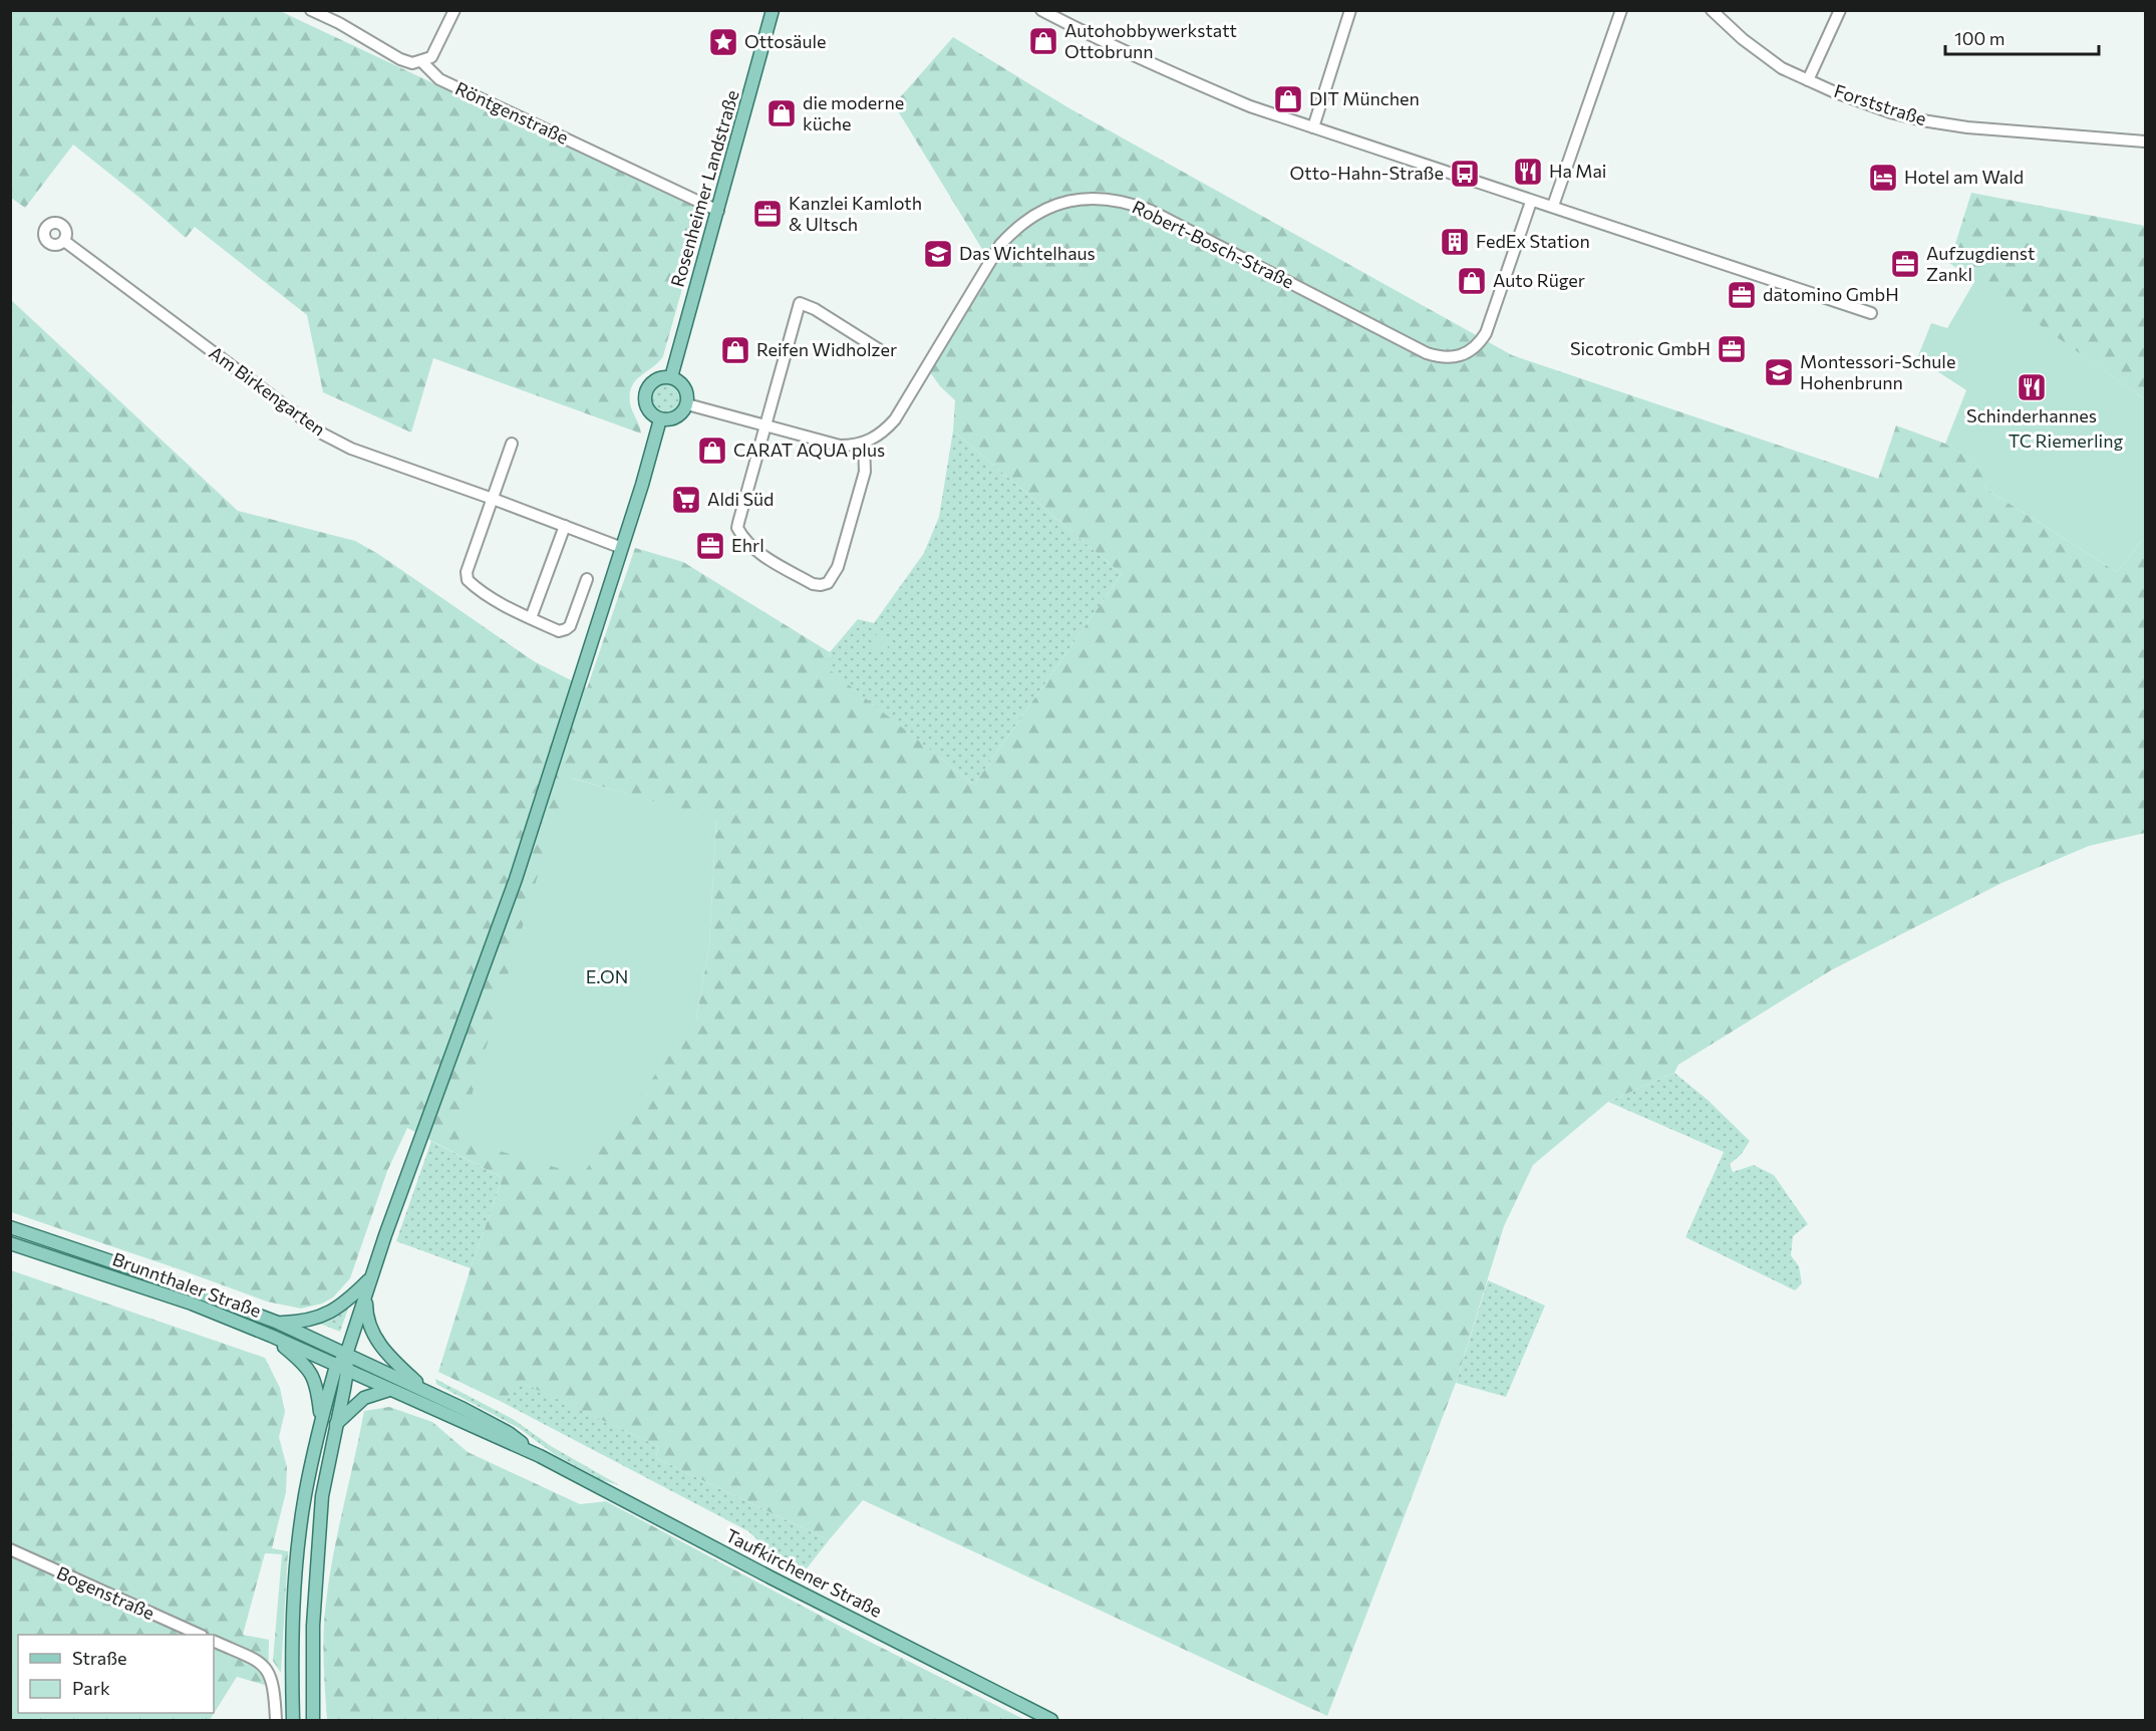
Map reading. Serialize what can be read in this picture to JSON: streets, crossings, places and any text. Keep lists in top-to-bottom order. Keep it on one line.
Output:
{"streets":{"main road":["Rosenheimer Landstraße","Brunnthaler Straße","Taufkirchener Straße"],"street":["Forststraße","Röntgenstraße","Robert-Bosch-Straße","Am Birkengarten","Bogenstraße"]},"crossings":[["Röntgenstraße","Rosenheimer Landstraße"],["Brunnthaler Straße","Taufkirchener Straße"]],"parks":["TC Riemerling","E.ON"],"places":{"shop":["Autohobbywerkstatt Ottobrunn","DIT München","die moderne küche","Auto Rüger","Reifen Widholzer","CARAT AQUA plus"],"place":["Ottosäule"],"restaurant":["Ha Mai","Schinderhannes"],"bus stop":["Otto-Hahn-Straße"],"hotel":["Hotel am Wald"],"office":["Kanzlei Kamloth & Ultsch","Aufzugdienst Zankl","datomino GmbH","Sicotronic GmbH","Ehrl"],"building":["FedEx Station"],"school or university":["Das Wichtelhaus","Montessori-Schule Hohenbrunn"],"supermarket":["Aldi Süd"]},"legend":["Straße","Park"],"scale_bar":"100 m"}
